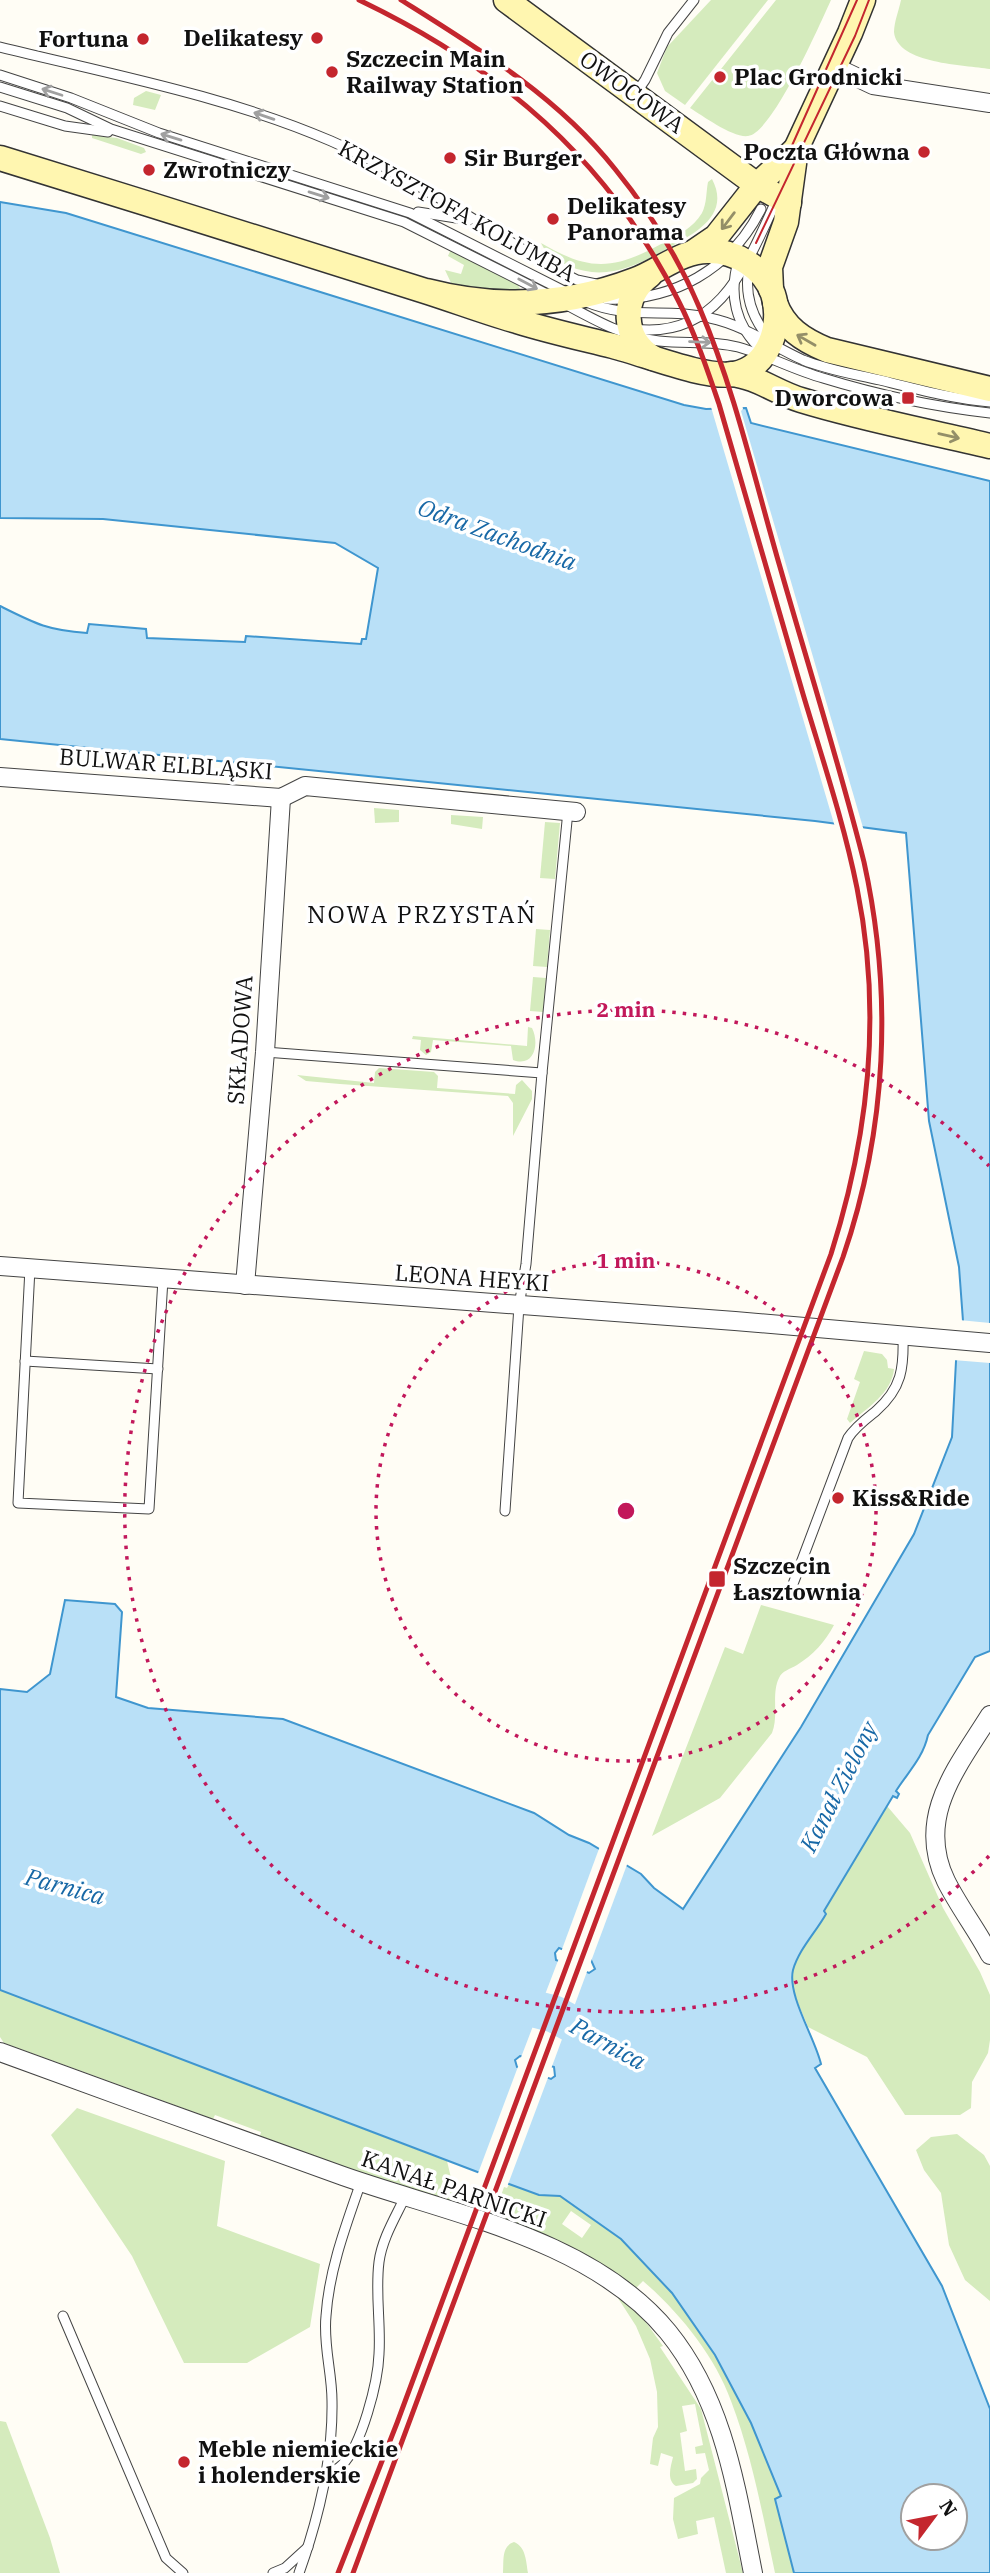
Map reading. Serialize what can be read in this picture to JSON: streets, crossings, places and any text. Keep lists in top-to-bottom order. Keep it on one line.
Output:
{"streets":{"street":["OWOCOWA","KRZYSZTOFA KOLUMBA","BULWAR ELBLĄSKI","SKŁADOWA","LEONA HEYKI","KANAŁ PARNICKI"]},"crossings":[["OWOCOWA","KRZYSZTOFA KOLUMBA"],["BULWAR ELBLĄSKI","SKŁADOWA"],["SKŁADOWA","LEONA HEYKI"]],"districts":["NOWA PRZYSTAŃ"],"water":["Odra Zachodnia","Kanał Zielony","Parnica"],"places":{"other":["Delikatesy","Fortuna","Szczecin Main Railway Station","Plac Grodnicki","Poczta Główna","Sir Burger","Zwrotniczy","Delikatesy Panorama","Kiss&Ride","Meble niemieckie i holenderskie"],"transit":["Dworcowa","Szczecin Łasztownia"]},"north":"top right","rings":["2 min","1 min"]}
